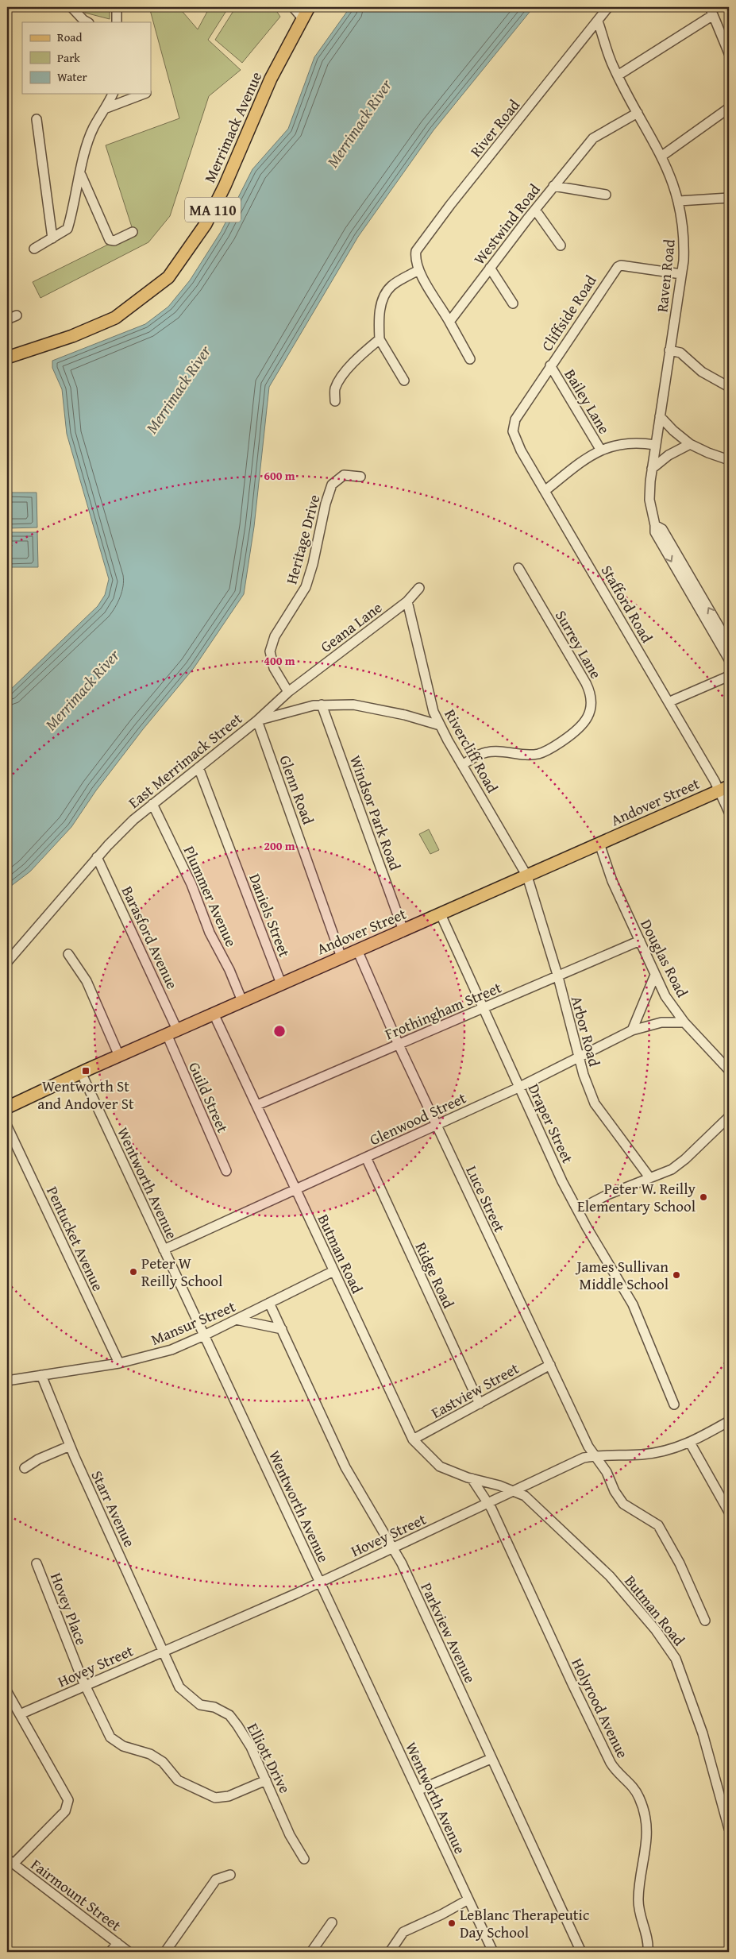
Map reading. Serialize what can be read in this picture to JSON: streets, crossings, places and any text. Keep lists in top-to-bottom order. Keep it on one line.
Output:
{"streets":{"main road":["Merrimack Avenue","MA 110","Andover Street"],"street":["River Road","Westwind Road","Raven Road","Cliffside Road","Bailey Lane","Heritage Drive","Stafford Road","Geana Lane","Surrey Lane","Rivercliff Road","East Merrimack Street","Glenn Road","Windsor Park Road","Plummer Avenue","Daniels Street","Barasford Avenue","Douglas Road","Frothingham Street","Arbor Road","Guild Street","Glenwood Street","Draper Street","Wentworth Avenue","Luce Street","Pentucket Avenue","Butman Road","Ridge Road","Mansur Street","Eastview Street","Starr Avenue","Hovey Street","Hovey Place","Parkview Avenue","Holyrood Avenue","Elliott Drive","Fairmount Street"]},"crossings":[["River Road","Raven Road"],["Westwind Road","Raven Road"],["Raven Road","Cliffside Road"],["Cliffside Road","Bailey Lane"],["Cliffside Road","Stafford Road"],["Heritage Drive","Geana Lane"],["Stafford Road","Andover Street"],["Geana Lane","Rivercliff Road"],["Geana Lane","East Merrimack Street"],["Geana Lane","Glenn Road"],["Surrey Lane","Rivercliff Road"],["Rivercliff Road","East Merrimack Street"],["Rivercliff Road","Andover Street"],["Rivercliff Road","Arbor Road"],["East Merrimack Street","Glenn Road"],["East Merrimack Street","Windsor Park Road"],["East Merrimack Street","Plummer Avenue"],["East Merrimack Street","Daniels Street"],["East Merrimack Street","Barasford Avenue"],["Glenn Road","Andover Street"],["Andover Street","Windsor Park Road"],["Andover Street","Plummer Avenue"],["Andover Street","Daniels Street"],["Andover Street","Barasford Avenue"],["Andover Street","Douglas Road"],["Andover Street","Arbor Road"],["Andover Street","Guild Street"],["Andover Street","Draper Street"],["Andover Street","Wentworth Avenue"],["Andover Street","Luce Street"],["Andover Street","Butman Road"],["Barasford Avenue","Guild Street"],["Douglas Road","Frothingham Street"],["Douglas Road","Glenwood Street"],["Frothingham Street","Arbor Road"],["Frothingham Street","Draper Street"],["Frothingham Street","Luce Street"],["Frothingham Street","Butman Road"],["Arbor Road","Glenwood Street"],["Glenwood Street","Draper Street"],["Glenwood Street","Wentworth Avenue"],["Glenwood Street","Luce Street"],["Glenwood Street","Butman Road"],["Glenwood Street","Ridge Road"],["Wentworth Avenue","Mansur Street"],["Wentworth Avenue","Hovey Street"],["Luce Street","Eastview Street"],["Luce Street","Hovey Street"],["Pentucket Avenue","Mansur Street"],["Butman Road","Mansur Street"],["Butman Road","Eastview Street"],["Butman Road","Hovey Street"],["Ridge Road","Eastview Street"],["Mansur Street","Starr Avenue"],["Mansur Street","Parkview Avenue"],["Starr Avenue","Hovey Street"],["Starr Avenue","Elliott Drive"],["Hovey Street","Hovey Place"],["Hovey Street","Parkview Avenue"],["Hovey Street","Holyrood Avenue"],["Hovey Street","Elliott Drive"],["Hovey Place","Elliott Drive"]],"water":["Merrimack River"],"places":{"transit":["Wentworth St and Andover St"],"other":["Peter W. Reilly Elementary School","Peter W Reilly School","James Sullivan Middle School","LeBlanc Therapeutic Day School"]},"legend":["Road","Park","Water"],"rings":["600 m","400 m","200 m"]}
